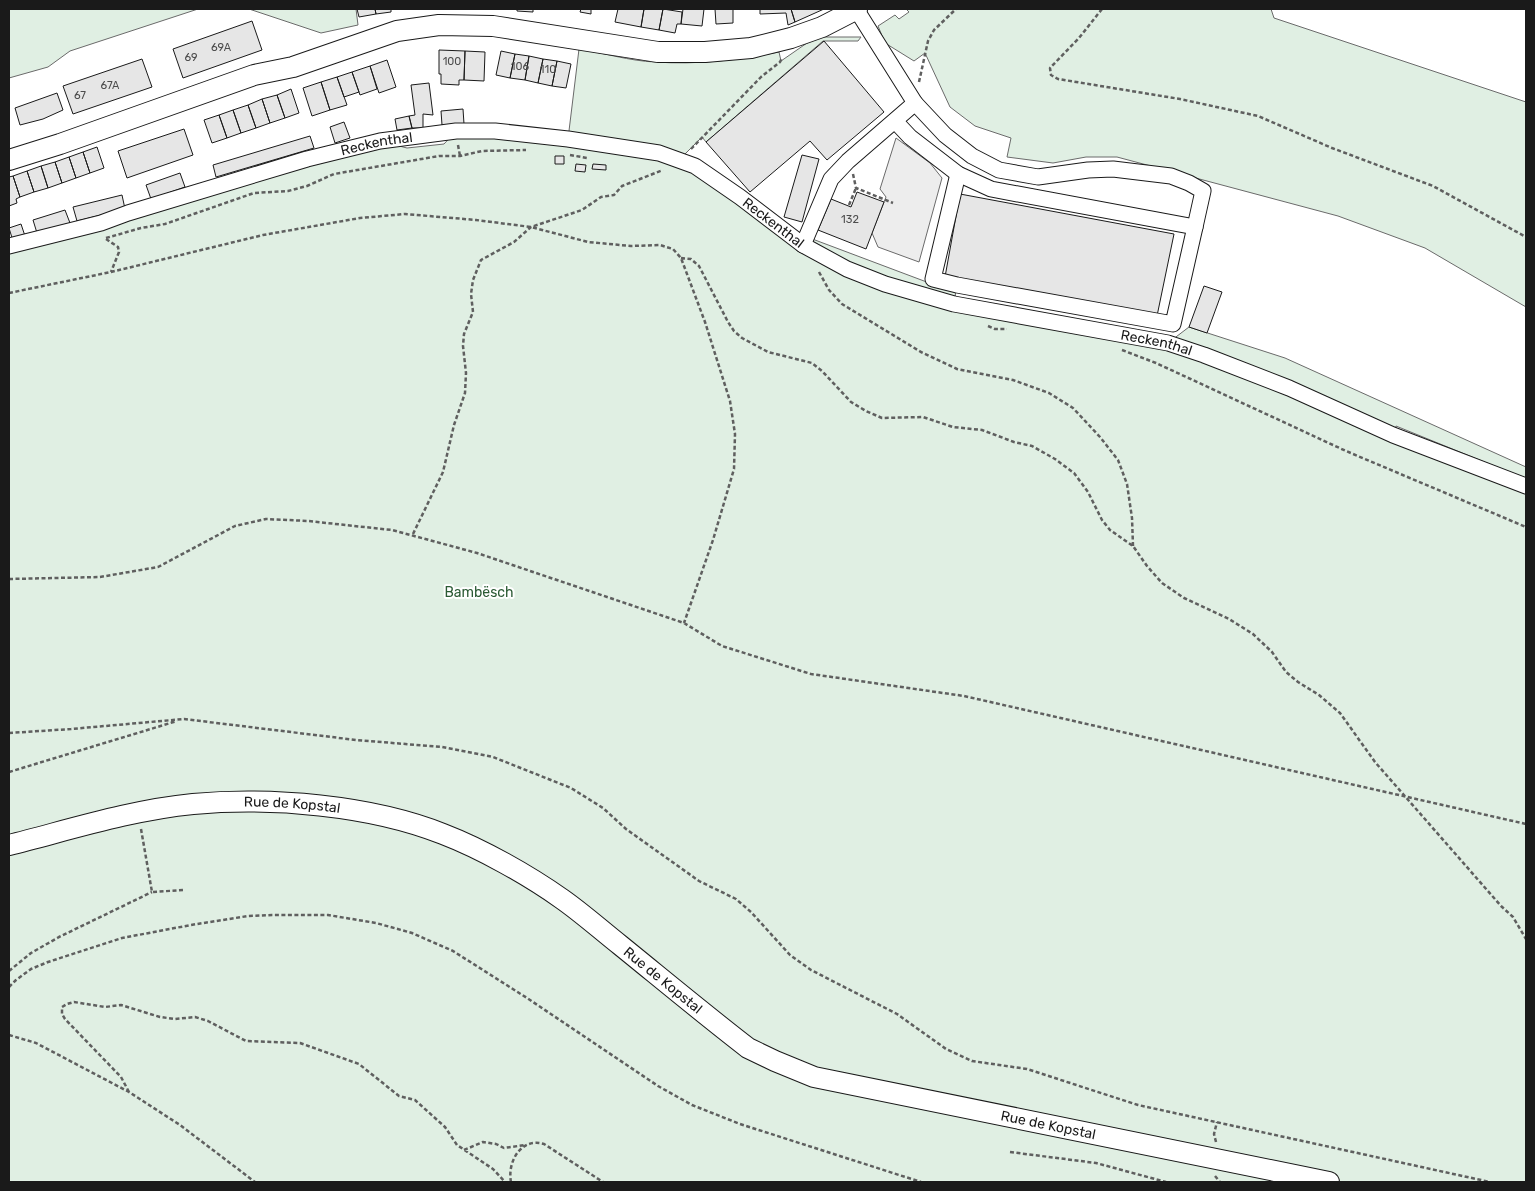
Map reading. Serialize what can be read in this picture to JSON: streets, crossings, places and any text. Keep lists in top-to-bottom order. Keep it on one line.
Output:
{"streets":{"main road":["Rue de Kopstal"],"street":["Reckenthal"]},"parks":["Bambësch"],"house_numbers":["69A","69","100","106","110","67A","67","132"]}
